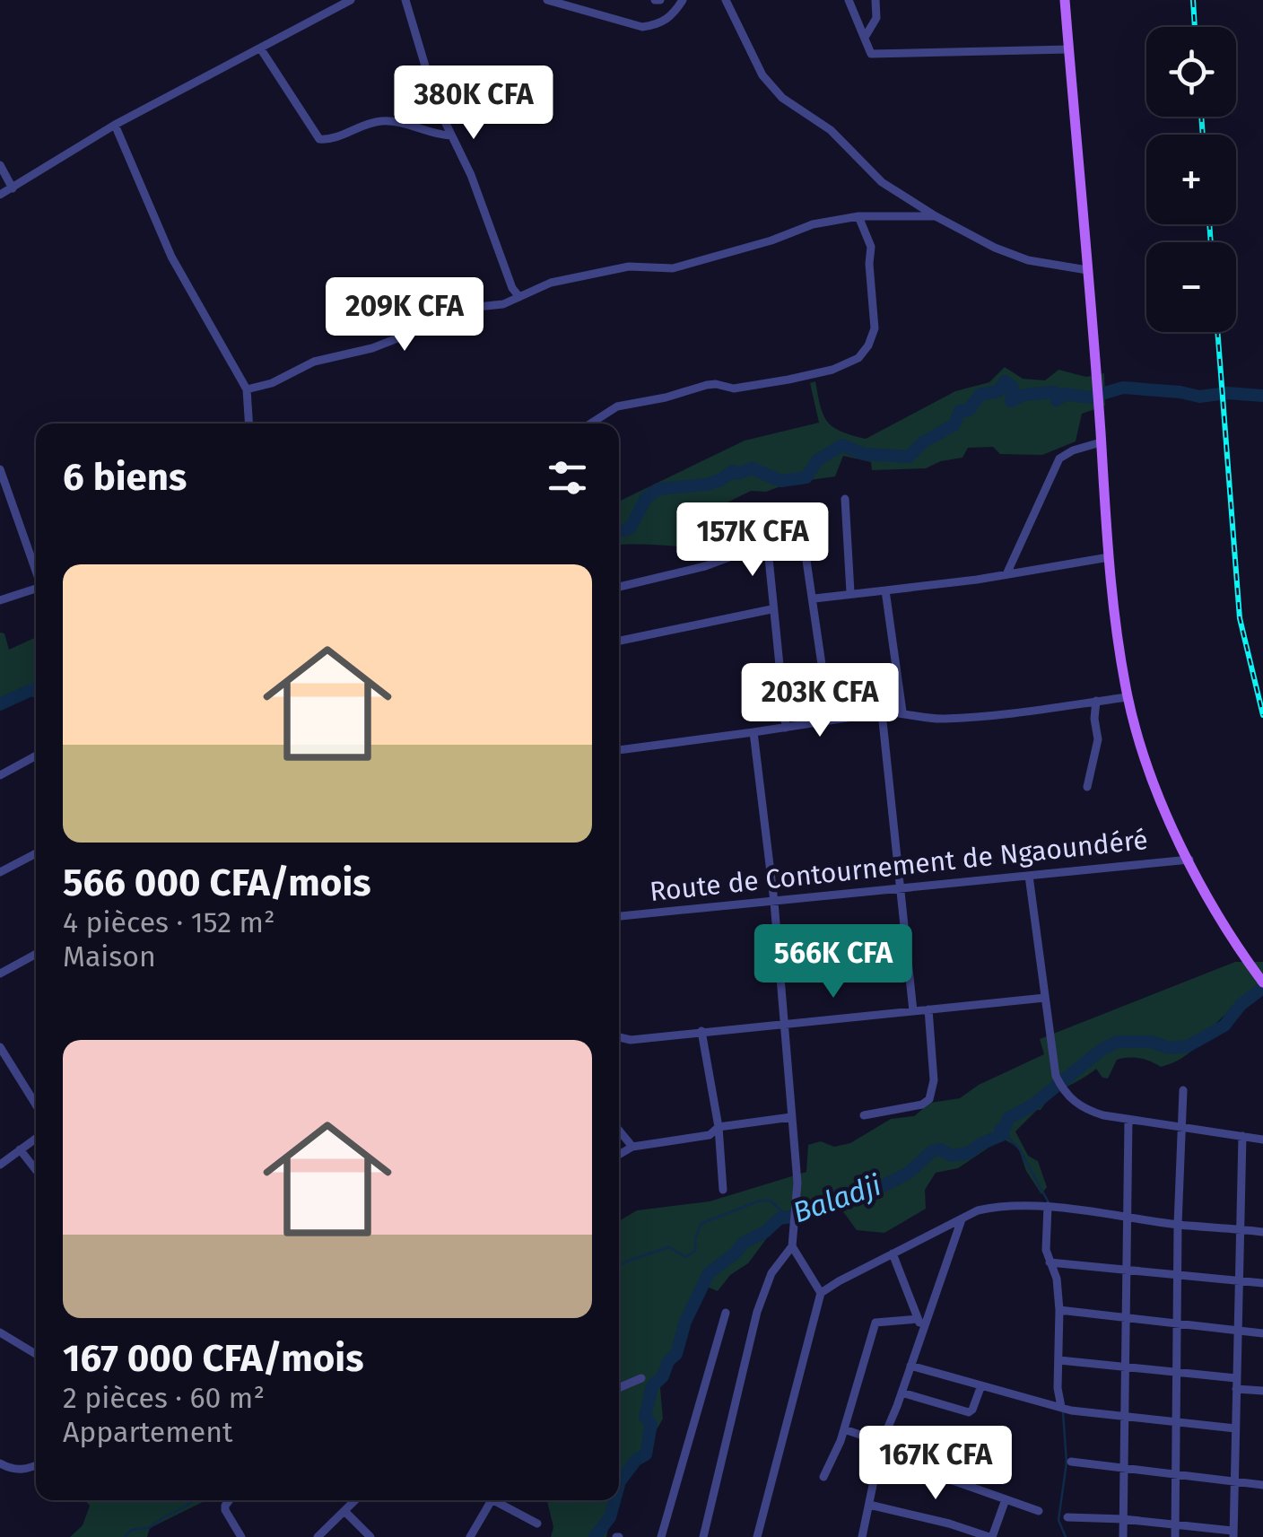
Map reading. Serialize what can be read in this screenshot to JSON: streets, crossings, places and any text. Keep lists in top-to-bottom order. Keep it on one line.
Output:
{"streets":{"street":["Route de Contournement de Ngaoundéré"]},"water":["Baladji"],"page":{"map_buttons":["+","−"],"price":["380K CFA","209K CFA","157K CFA","203K CFA","566K CFA","167K CFA"],"heading":"6 biens","list":[{"name":"566 000 CFA/mois","note":"4 pièces · 152 m² · Maison"},{"name":"167 000 CFA/mois","note":"2 pièces · 60 m² · Appartement"}]}}
